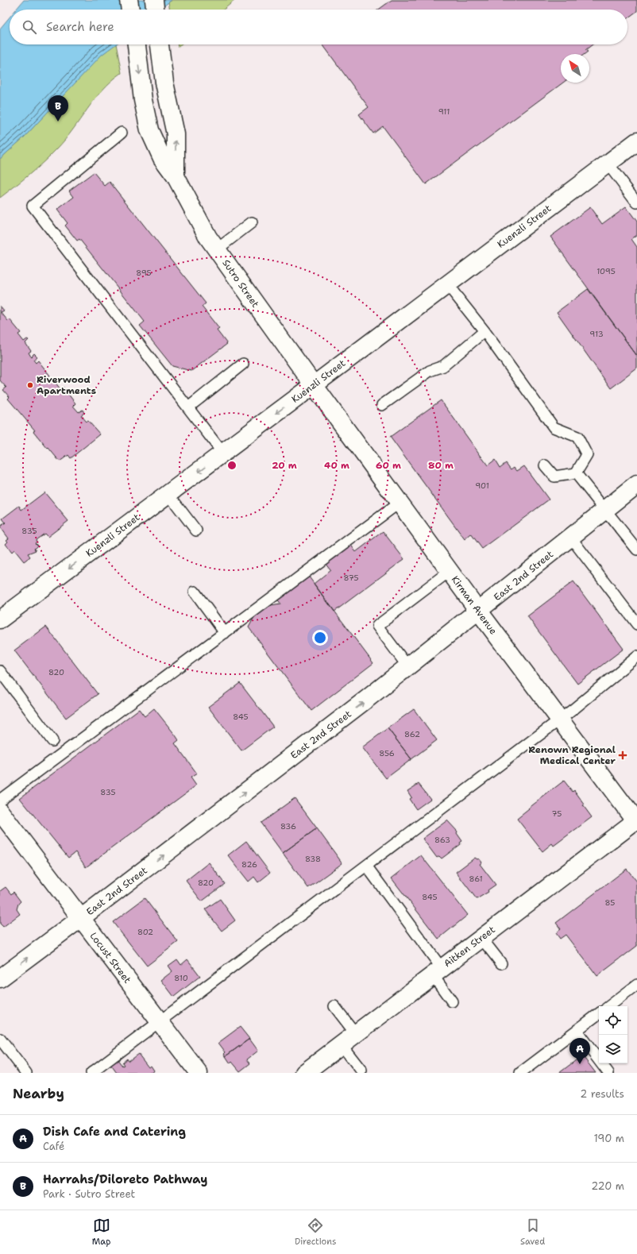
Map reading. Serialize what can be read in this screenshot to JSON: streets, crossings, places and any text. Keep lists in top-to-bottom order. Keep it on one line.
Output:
{"streets":{"street":["Kuenzli Street","Sutro Street","East 2nd Street","Kirman Avenue","Aitken Street","Locust Street"]},"crossings":[["Kuenzli Street","Sutro Street"],["Kuenzli Street","Kirman Avenue"],["Sutro Street","Kirman Avenue"],["East 2nd Street","Kirman Avenue"],["East 2nd Street","Locust Street"],["Kirman Avenue","Aitken Street"]],"one_way":["Kuenzli Street","East 2nd Street"],"places":{"other":["Riverwood Apartments"],"health":["Renown Regional Medical Center"]},"house_numbers":["911","1095","895","913","901","835","875","820","845","862","856","835","75","836","863","838","826","861","820","845","85","802","810"],"north":"top left","page":{"search":"Search here","pins":["B","A"],"heading":["Nearby","2 results"],"list":[{"mark":"A","name":"Dish Cafe and Catering","note":"Café","value":"190 m"},{"mark":"B","name":"Harrahs/Diloreto Pathway","note":"Park · Sutro Street","value":"220 m"}],"nav":["Map","Directions","Saved"]},"rings":["20 m","40 m","60 m","80 m"]}
